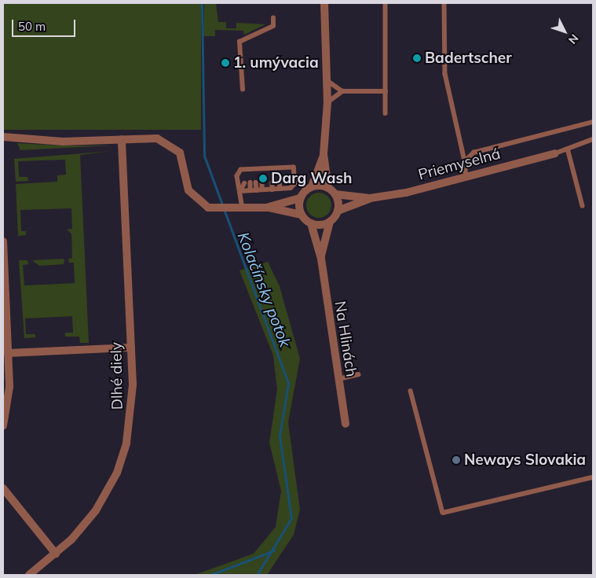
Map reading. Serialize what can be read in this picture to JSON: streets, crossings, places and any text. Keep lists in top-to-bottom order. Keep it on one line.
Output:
{"streets":{"street":["Priemyselná","Na Hlinách","Dlhé diely"]},"crossings":[["Priemyselná","Na Hlinách"]],"water":["Kolačínsky potok"],"places":["Badertscher","1. umývacia","Darg Wash","Neways Slovakia"],"scale_bar":"50 m","north":"bottom right"}
